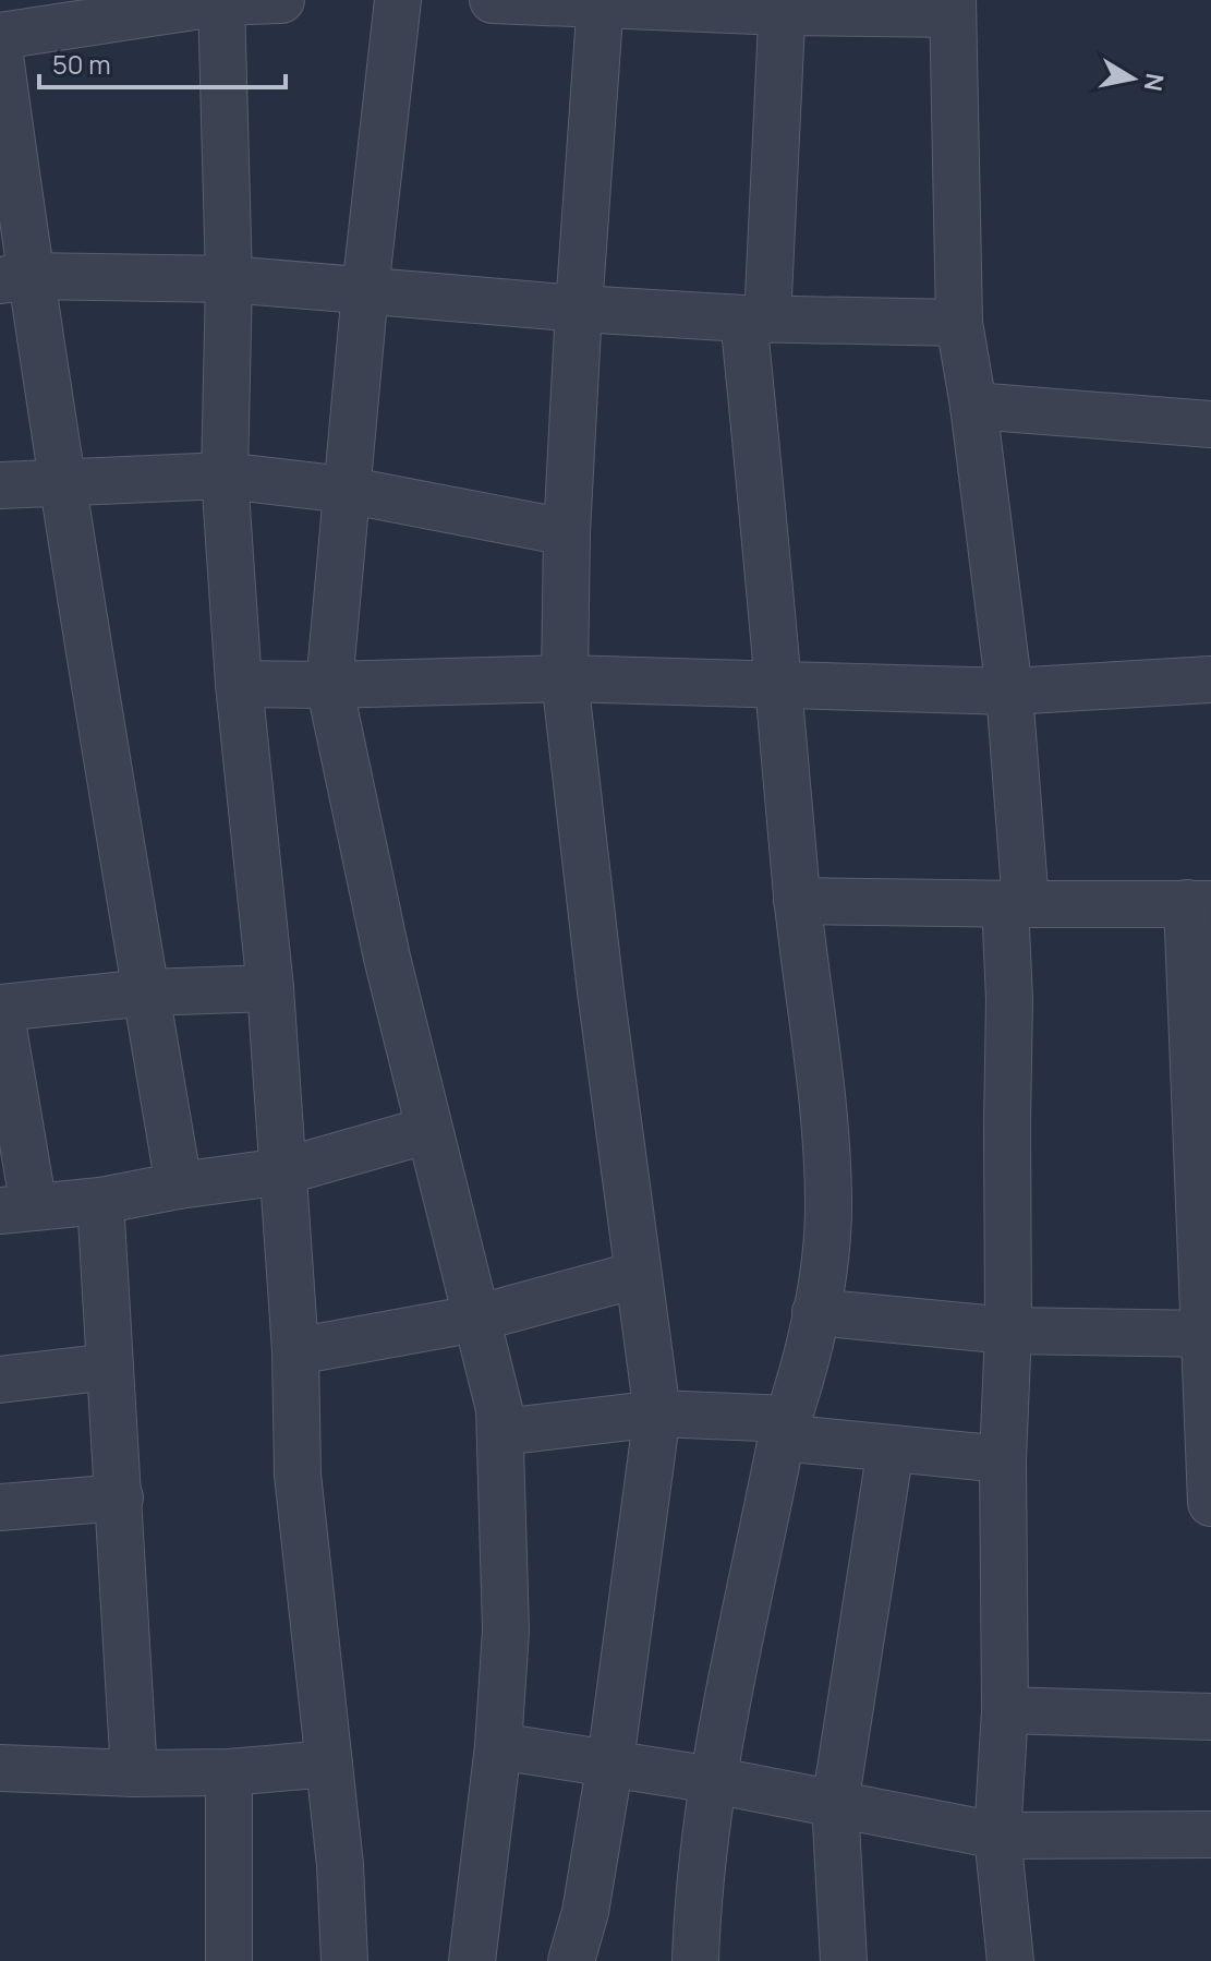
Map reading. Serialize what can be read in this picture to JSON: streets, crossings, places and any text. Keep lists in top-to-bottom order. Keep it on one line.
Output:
{"scale_bar":"50 m","north":"right"}
